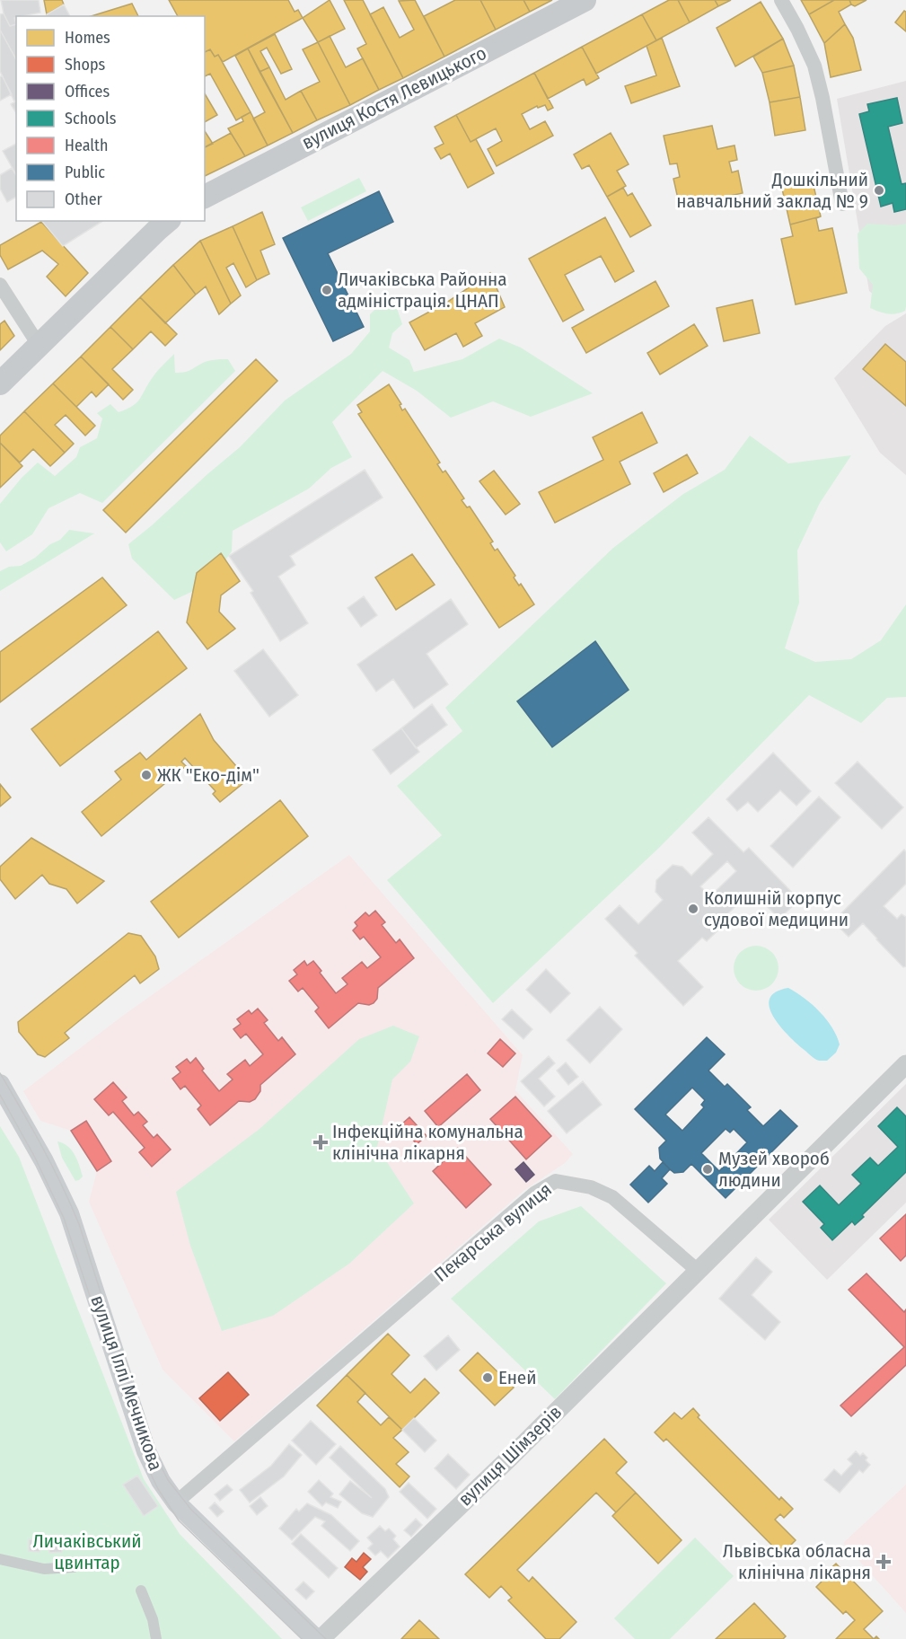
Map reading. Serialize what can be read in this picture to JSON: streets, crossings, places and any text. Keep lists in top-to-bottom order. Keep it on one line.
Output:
{"streets":{"main road":["вулиця Костя Левицького","вулиця Іллі Мечникова"],"street":["Пекарська вулиця","вулиця Шімзерів"]},"crossings":[["Пекарська вулиця","вулиця Іллі Мечникова"],["Пекарська вулиця","вулиця Шімзерів"]],"parks":["Личаківський цвинтар"],"places":{"other":["Дошкільний навчальний заклад № 9","Личаківська Районна адміністрація. ЦНАП","ЖК \"Еко-дім\"","Колишній корпус судової медицини","Музей хвороб людини","Еней"],"health":["Інфекційна комунальна клінічна лікарня","Львівська обласна клінічна лікарня"]},"legend":["Homes","Shops","Offices","Schools","Health","Public","Other"]}
